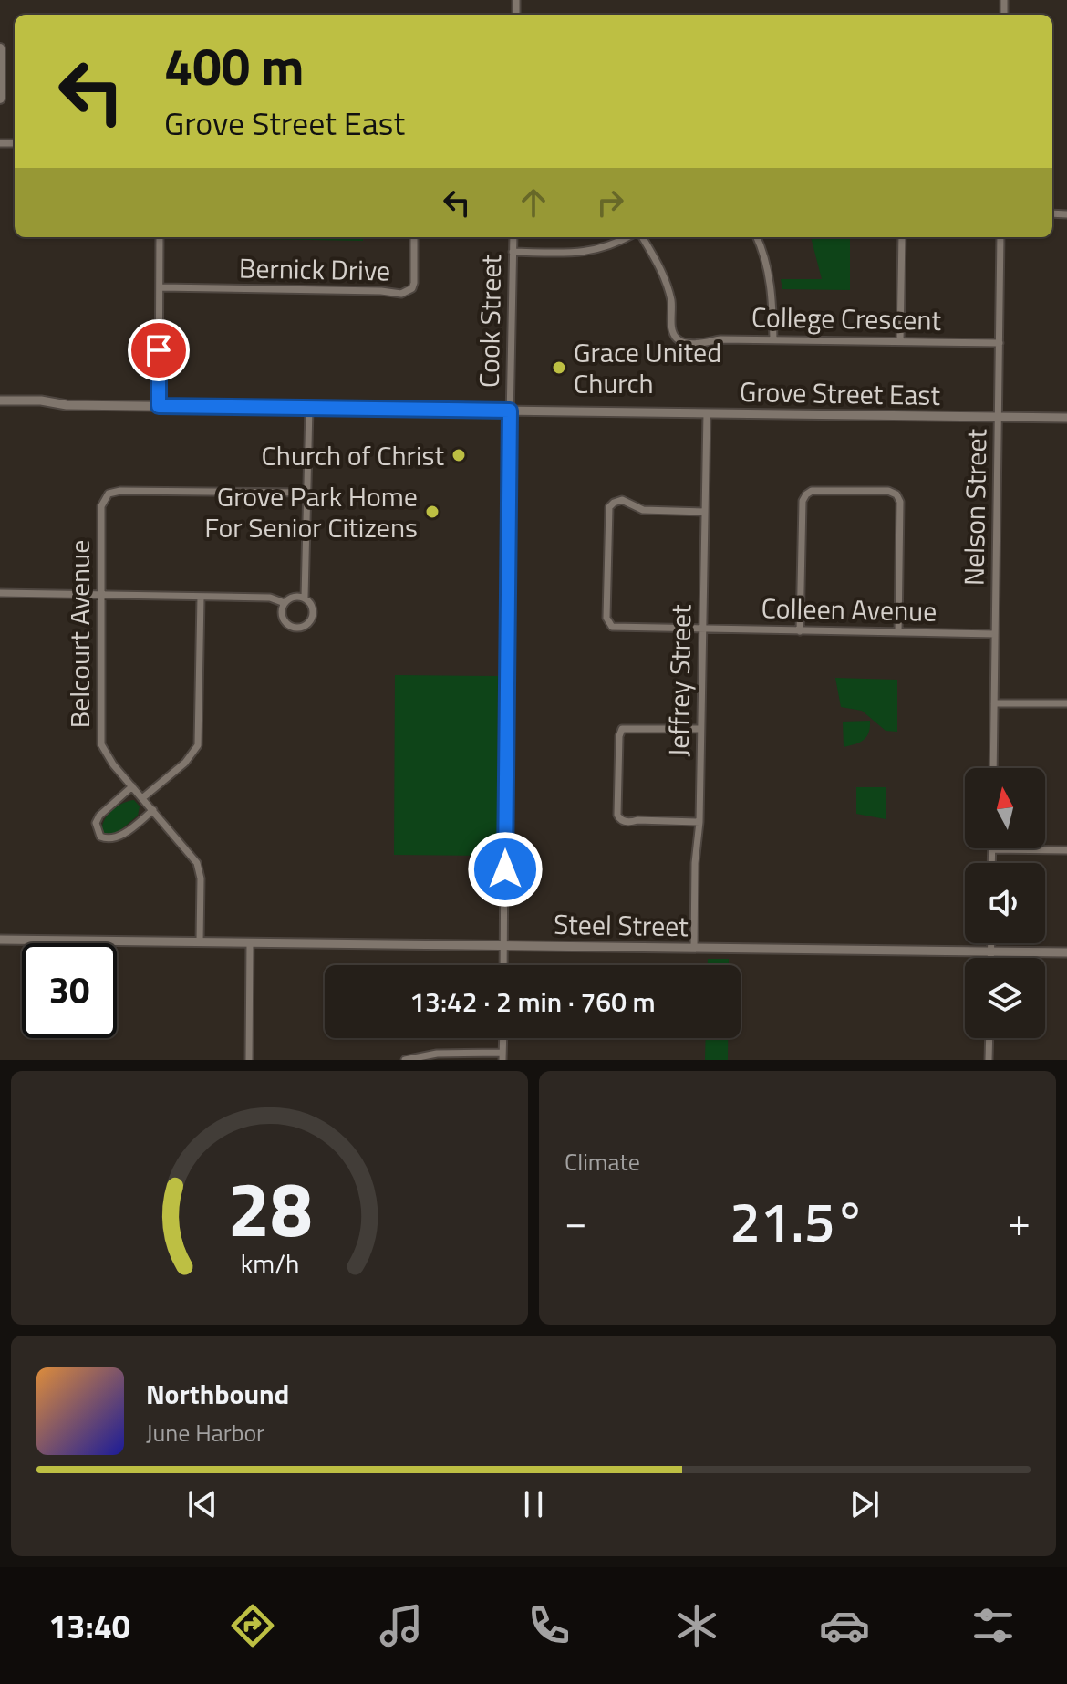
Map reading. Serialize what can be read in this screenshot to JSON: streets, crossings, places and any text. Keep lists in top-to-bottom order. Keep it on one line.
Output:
{"streets":{"street":["Bernick Drive","College Crescent","Cook Street","Grove Street East","Nelson Street","Colleen Avenue","Belcourt Avenue","Jeffrey Street","Steel Street"]},"crossings":[["College Crescent","Nelson Street"],["Cook Street","Grove Street East"],["Cook Street","Steel Street"],["Grove Street East","Nelson Street"],["Grove Street East","Jeffrey Street"],["Nelson Street","Colleen Avenue"],["Colleen Avenue","Jeffrey Street"],["Belcourt Avenue","Steel Street"],["Jeffrey Street","Steel Street"]],"places":["Grace United Church","Church of Christ","Grove Park Home For Senior Citizens"],"north":"top","page":{"turn":["400 m","Grove Street East"],"limit":"30","trip":"13:42 · 2 min · 760 m","tile":"Climate","heat":["−","21.5°","+"],"song":["Northbound","June Harbor"],"tabs":"13:40","gauge":["28","km/h"]}}
